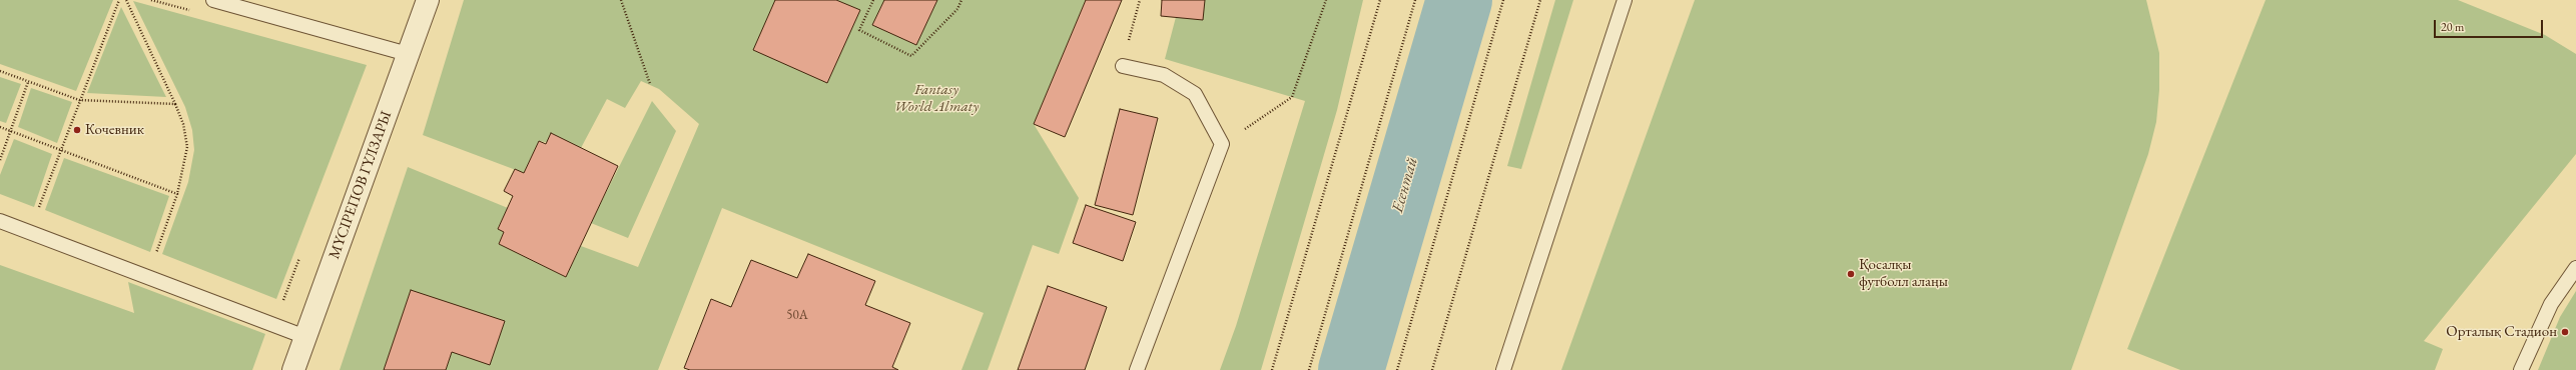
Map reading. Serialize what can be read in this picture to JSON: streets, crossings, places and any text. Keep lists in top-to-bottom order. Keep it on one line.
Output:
{"streets":{"street":["МҮСІРЕПОВ ГҮЛЗАРЫ"]},"water":["Есентай"],"parks":["Fantasy World Almaty"],"places":["Кочевник","Қосалқы футболл алаңы","Орталық Стадион"],"house_numbers":["50А"],"scale_bar":"20 m"}
